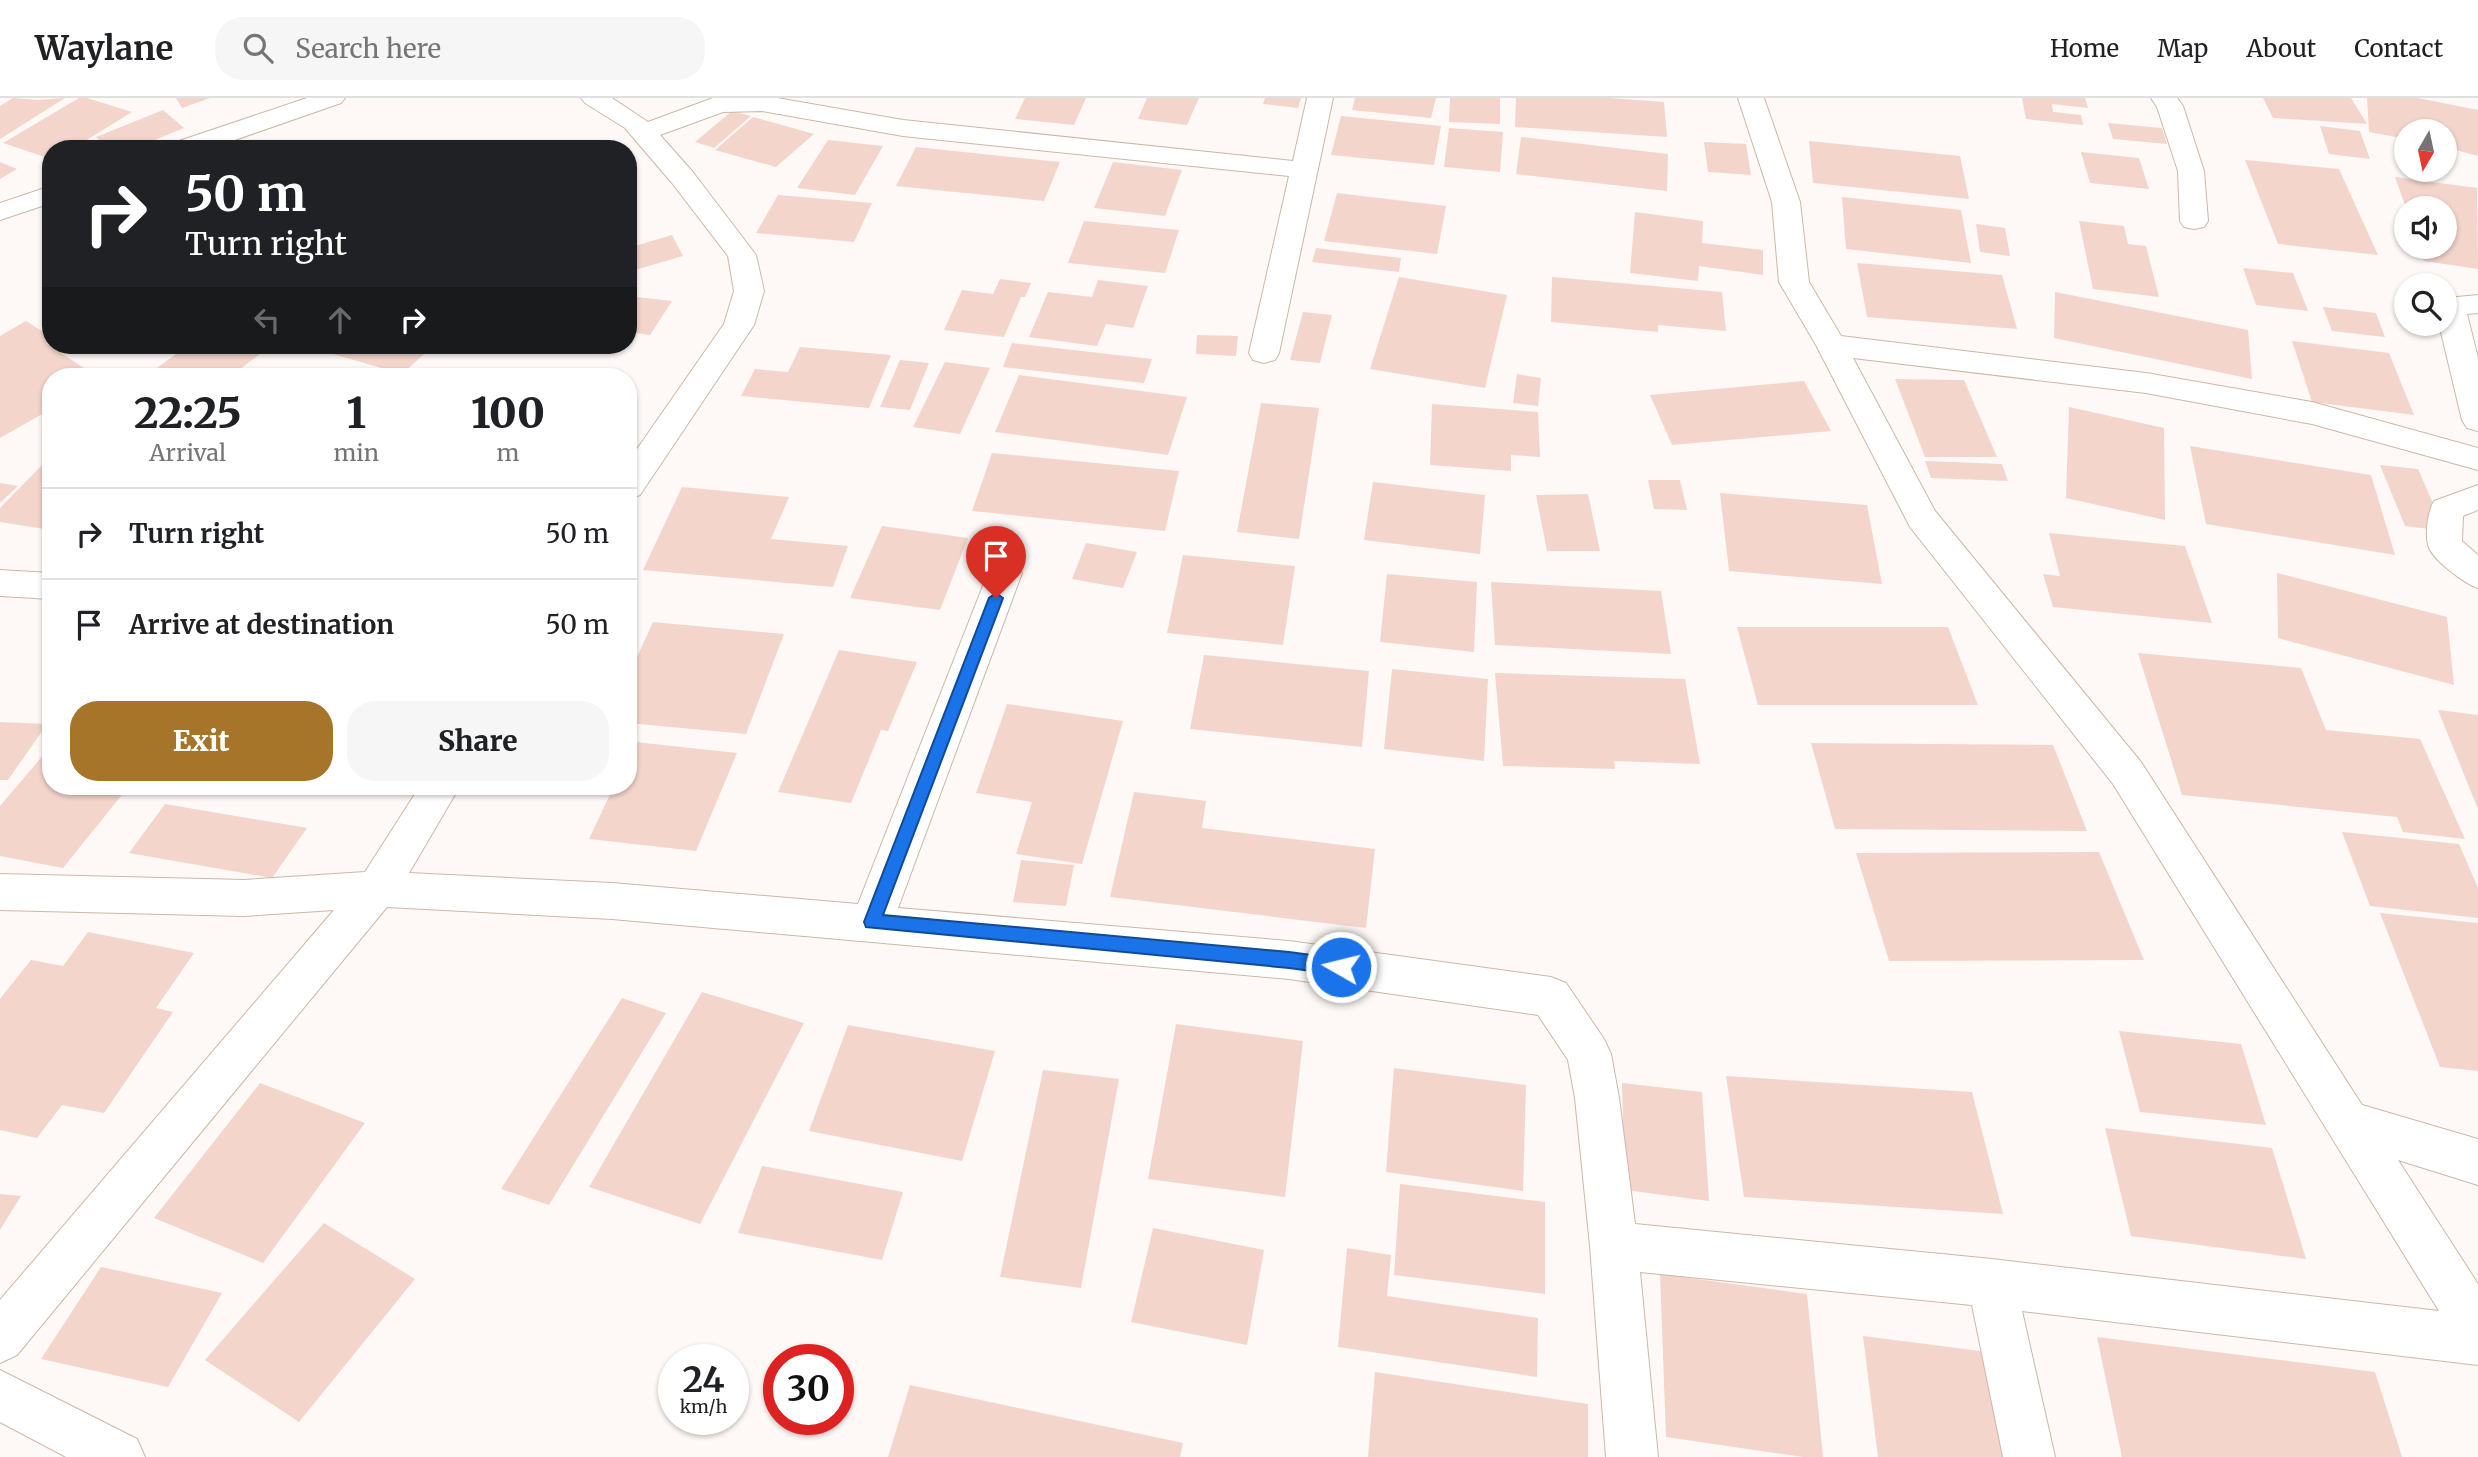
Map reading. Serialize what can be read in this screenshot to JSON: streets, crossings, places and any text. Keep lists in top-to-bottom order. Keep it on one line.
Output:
{"north":"bottom","page":{"header":"Waylane","search":"Search here","nav":["Home","Map","About","Contact"],"turn":["50 m","Turn right"],"eta":["22:25","Arrival","1","min","100","m"],"list":[{"name":"Turn right","value":"50 m"},{"name":"Arrive at destination","value":"50 m"}],"buttons":["Exit","Share"],"speed":"24 km/h","limit":"30"}}
